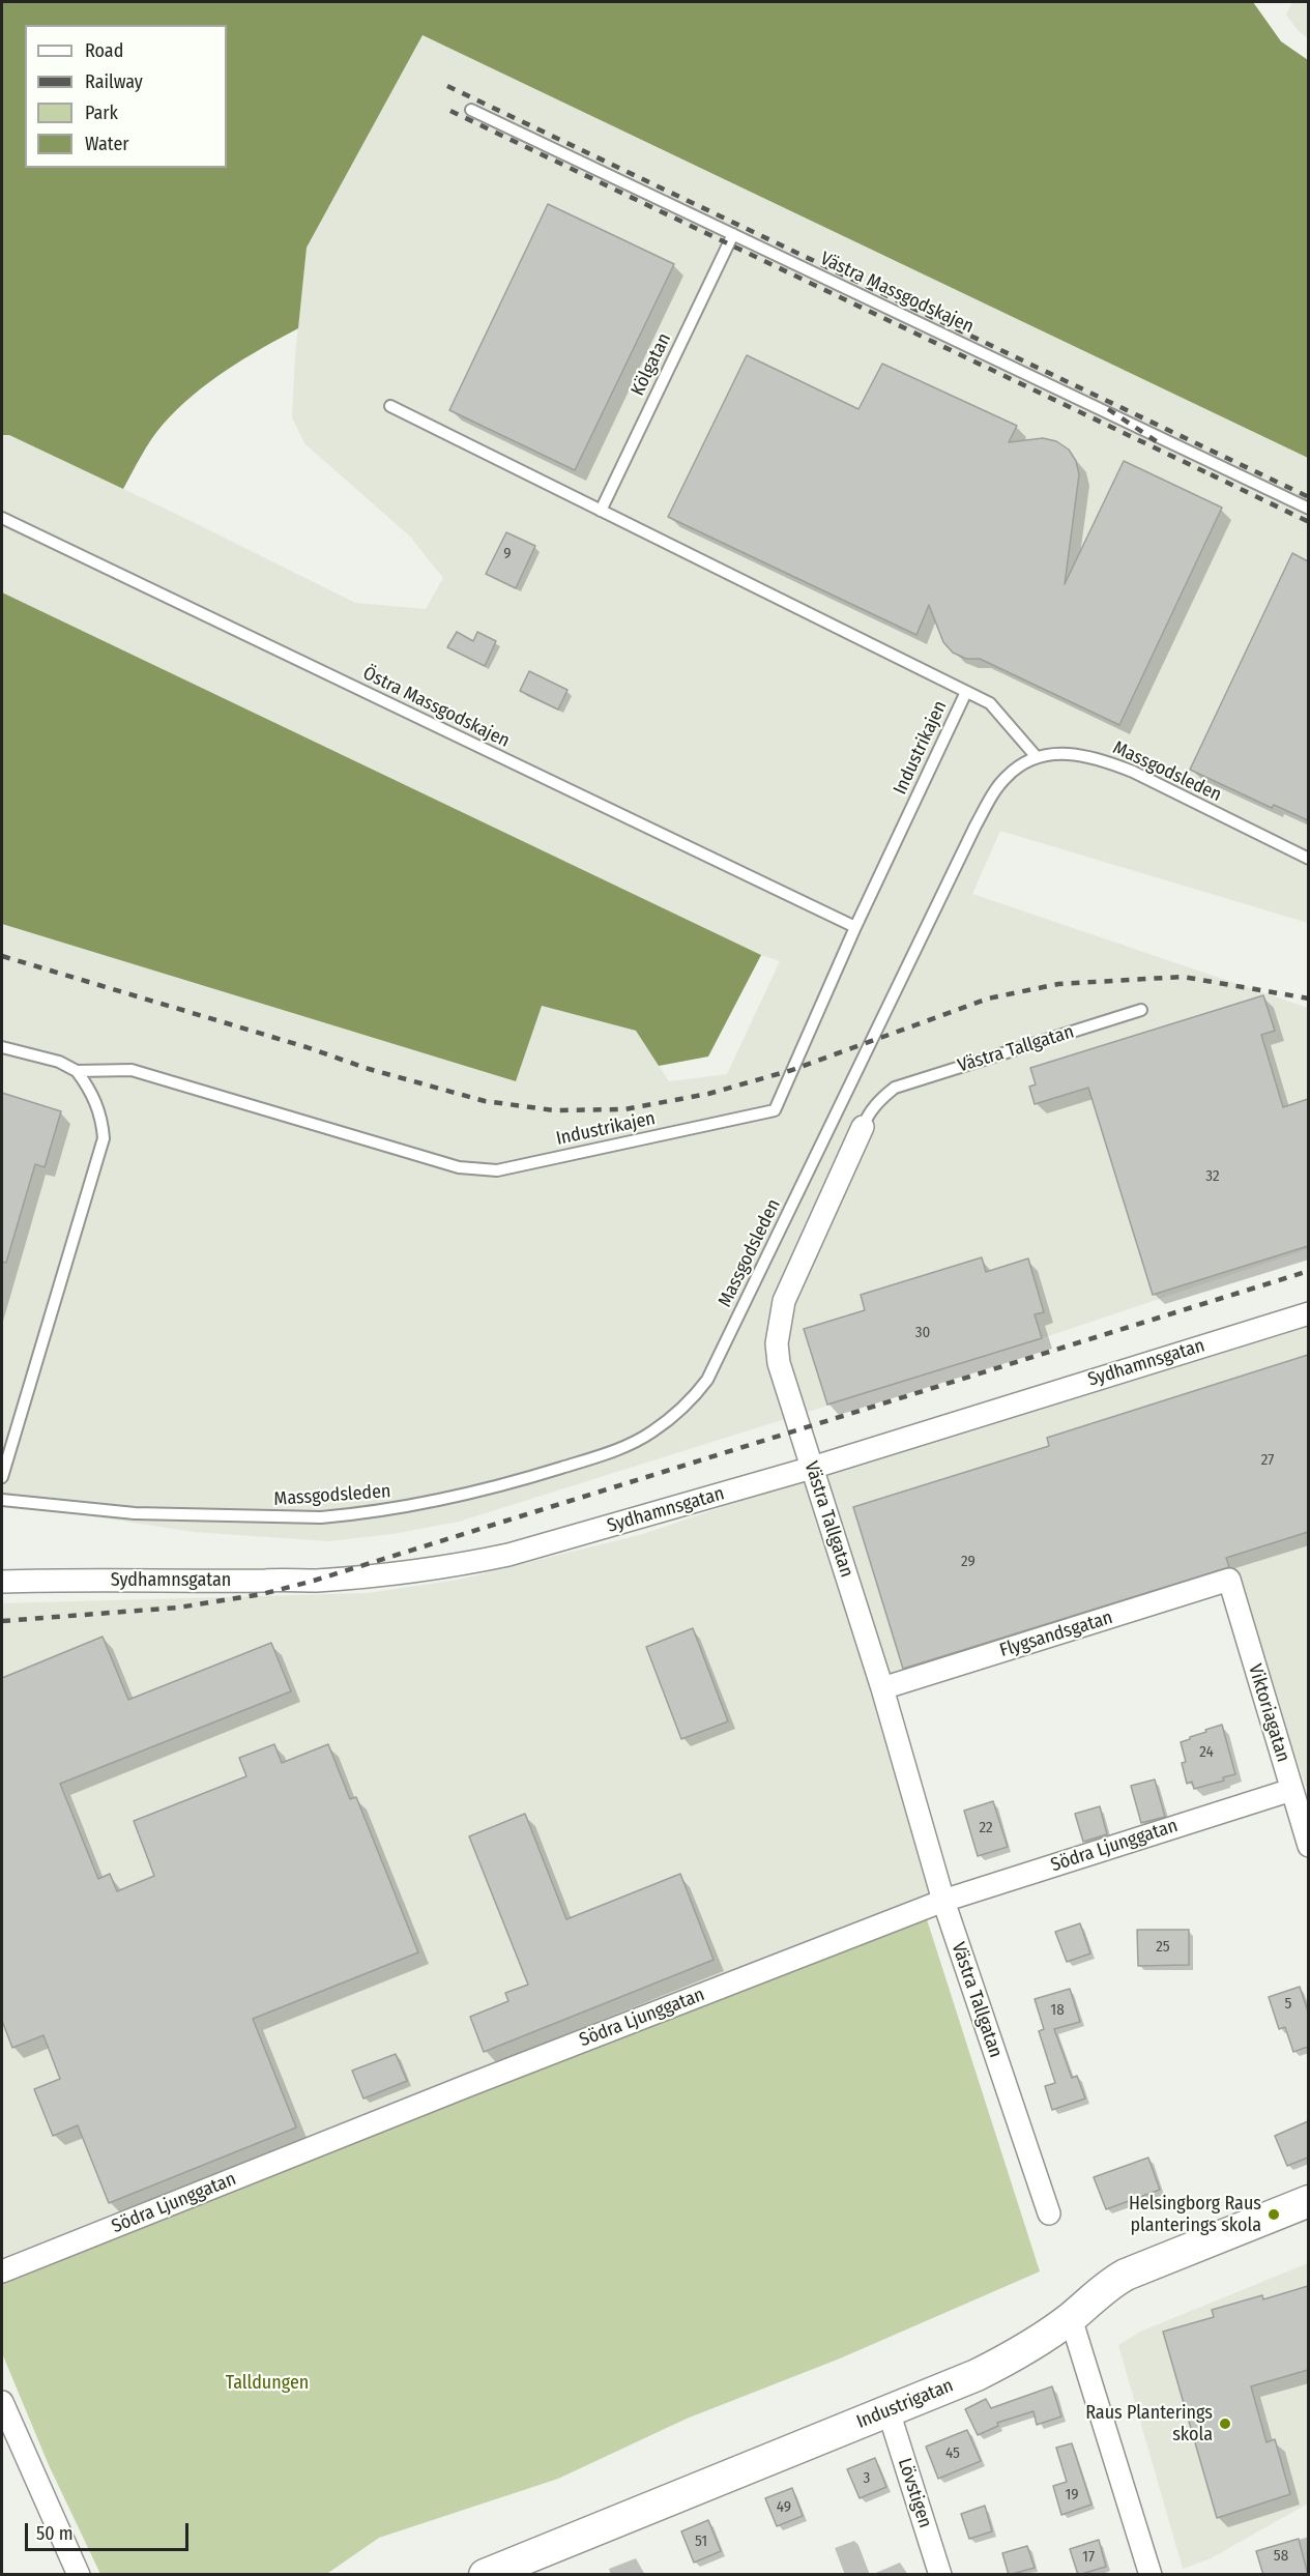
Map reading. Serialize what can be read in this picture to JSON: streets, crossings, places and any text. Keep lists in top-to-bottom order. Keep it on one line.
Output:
{"streets":{"street":["Västra Tallgatan","Sydhamnsgatan","Flygsandsgatan","Viktoriagatan","Södra Ljunggatan","Industrigatan","Lövstigen"],"lane":["Västra Massgodskajen","Kölgatan","Östra Massgodskajen","Industrikajen","Massgodsleden"]},"crossings":[["Västra Massgodskajen","Kölgatan"],["Östra Massgodskajen","Industrikajen"],["Västra Tallgatan","Sydhamnsgatan"],["Västra Tallgatan","Flygsandsgatan"],["Västra Tallgatan","Södra Ljunggatan"],["Flygsandsgatan","Viktoriagatan"],["Viktoriagatan","Södra Ljunggatan"],["Industrigatan","Lövstigen"]],"parks":["Talldungen"],"places":["Helsingborg Raus planterings skola","Raus Planterings skola"],"house_numbers":["9","32","30","27","29","24","22","25","5","18","45","3","19","49","51","58","17"],"legend":["Road","Railway","Park","Water"],"scale_bar":"50 m"}
